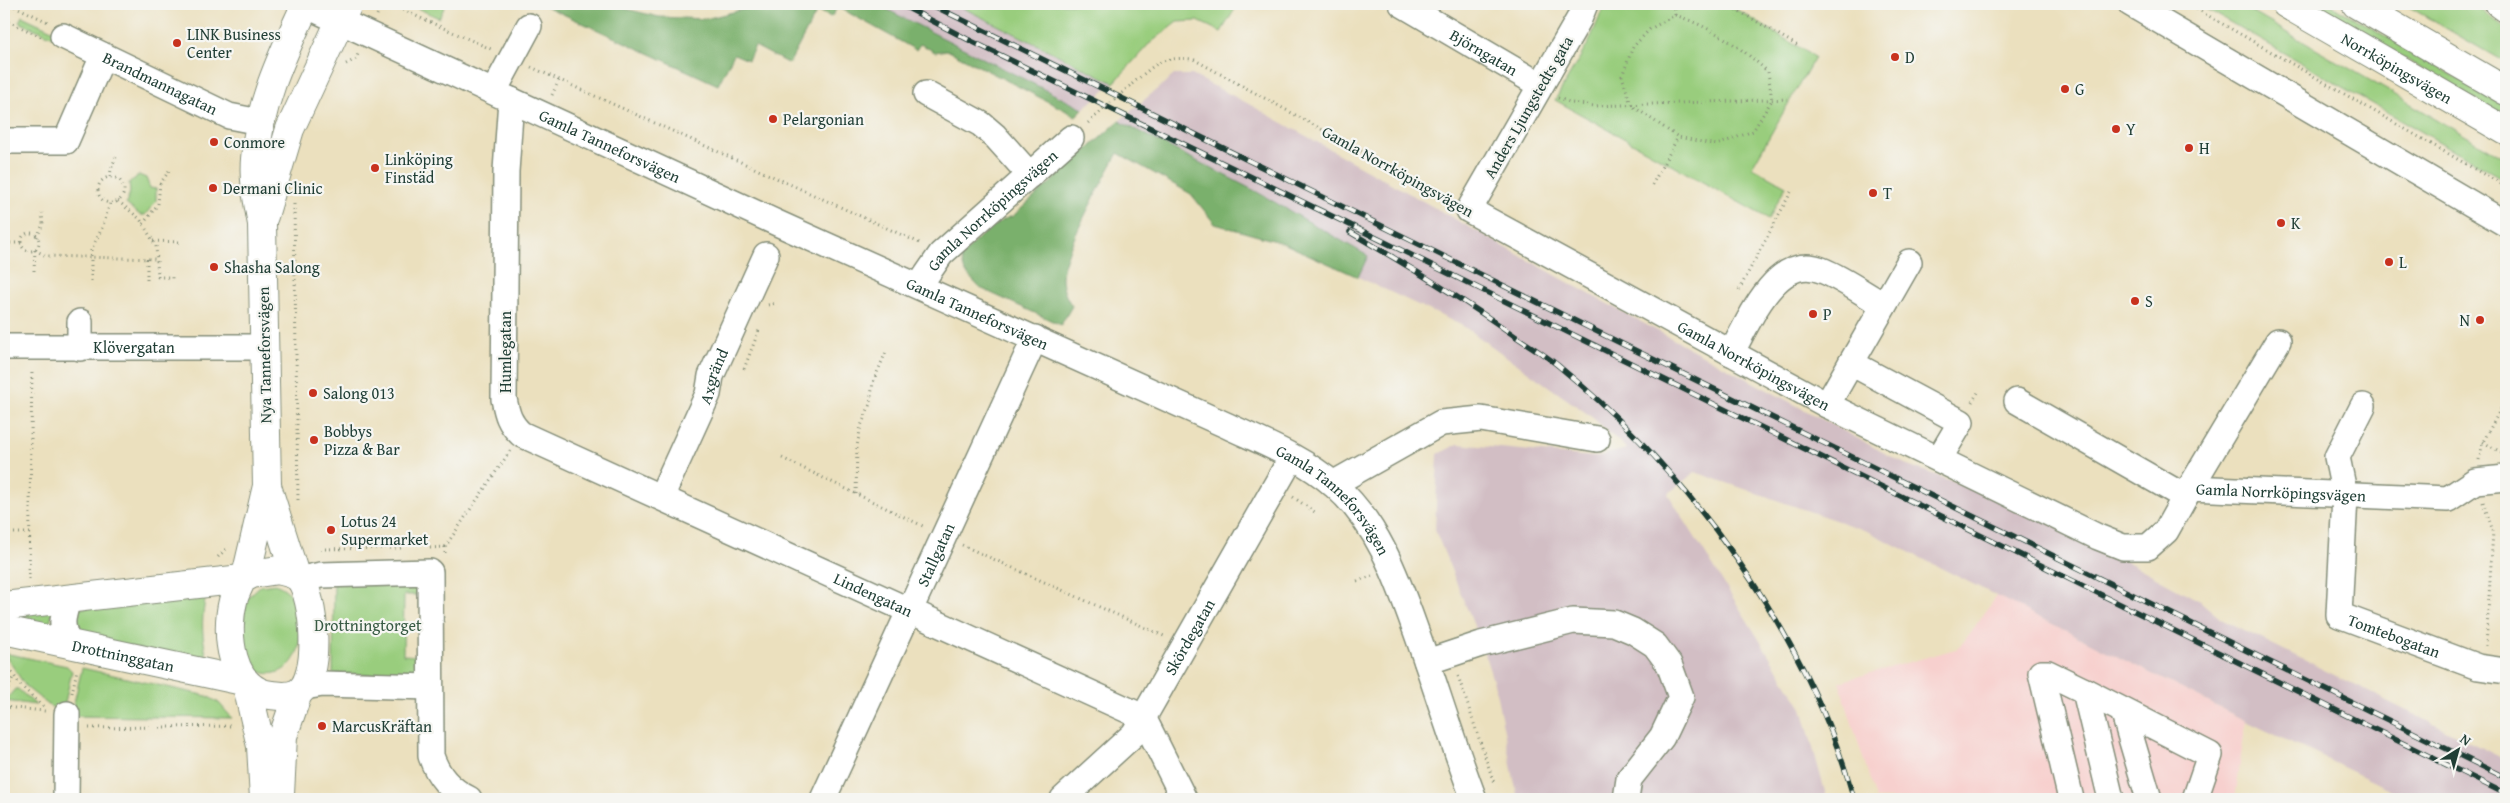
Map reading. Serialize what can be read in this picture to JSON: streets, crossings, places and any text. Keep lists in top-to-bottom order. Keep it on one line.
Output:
{"streets":{"main road":["Norrköpingsvägen","Nya Tanneforsvägen","Drottninggatan"],"street":["Björngatan","Brandmannagatan","Anders Ljungstedts gata","Gamla Tanneforsvägen","Gamla Norrköpingsvägen","Klövergatan","Humlegatan","Axgränd","Stallgatan","Lindengatan","Tomtebogatan","Skördegatan"]},"crossings":[["Björngatan","Anders Ljungstedts gata"],["Brandmannagatan","Nya Tanneforsvägen"],["Anders Ljungstedts gata","Gamla Norrköpingsvägen"],["Gamla Tanneforsvägen","Gamla Norrköpingsvägen"],["Gamla Tanneforsvägen","Humlegatan"],["Gamla Tanneforsvägen","Nya Tanneforsvägen"],["Gamla Tanneforsvägen","Stallgatan"],["Gamla Tanneforsvägen","Skördegatan"],["Gamla Norrköpingsvägen","Tomtebogatan"],["Klövergatan","Nya Tanneforsvägen"],["Humlegatan","Lindengatan"],["Nya Tanneforsvägen","Drottninggatan"],["Axgränd","Lindengatan"],["Stallgatan","Lindengatan"],["Lindengatan","Skördegatan"]],"parks":["Drottningtorget"],"places":["LINK Business Center","D","G","Pelargonian","Y","Conmore","H","Linköping Finstäd","Dermani Clinic","T","K","L","Shasha Salong","S","P","N","Salong 013","Bobbys Pizza & Bar","Lotus 24 Supermarket","MarcusKräftan"],"north":"top right"}
